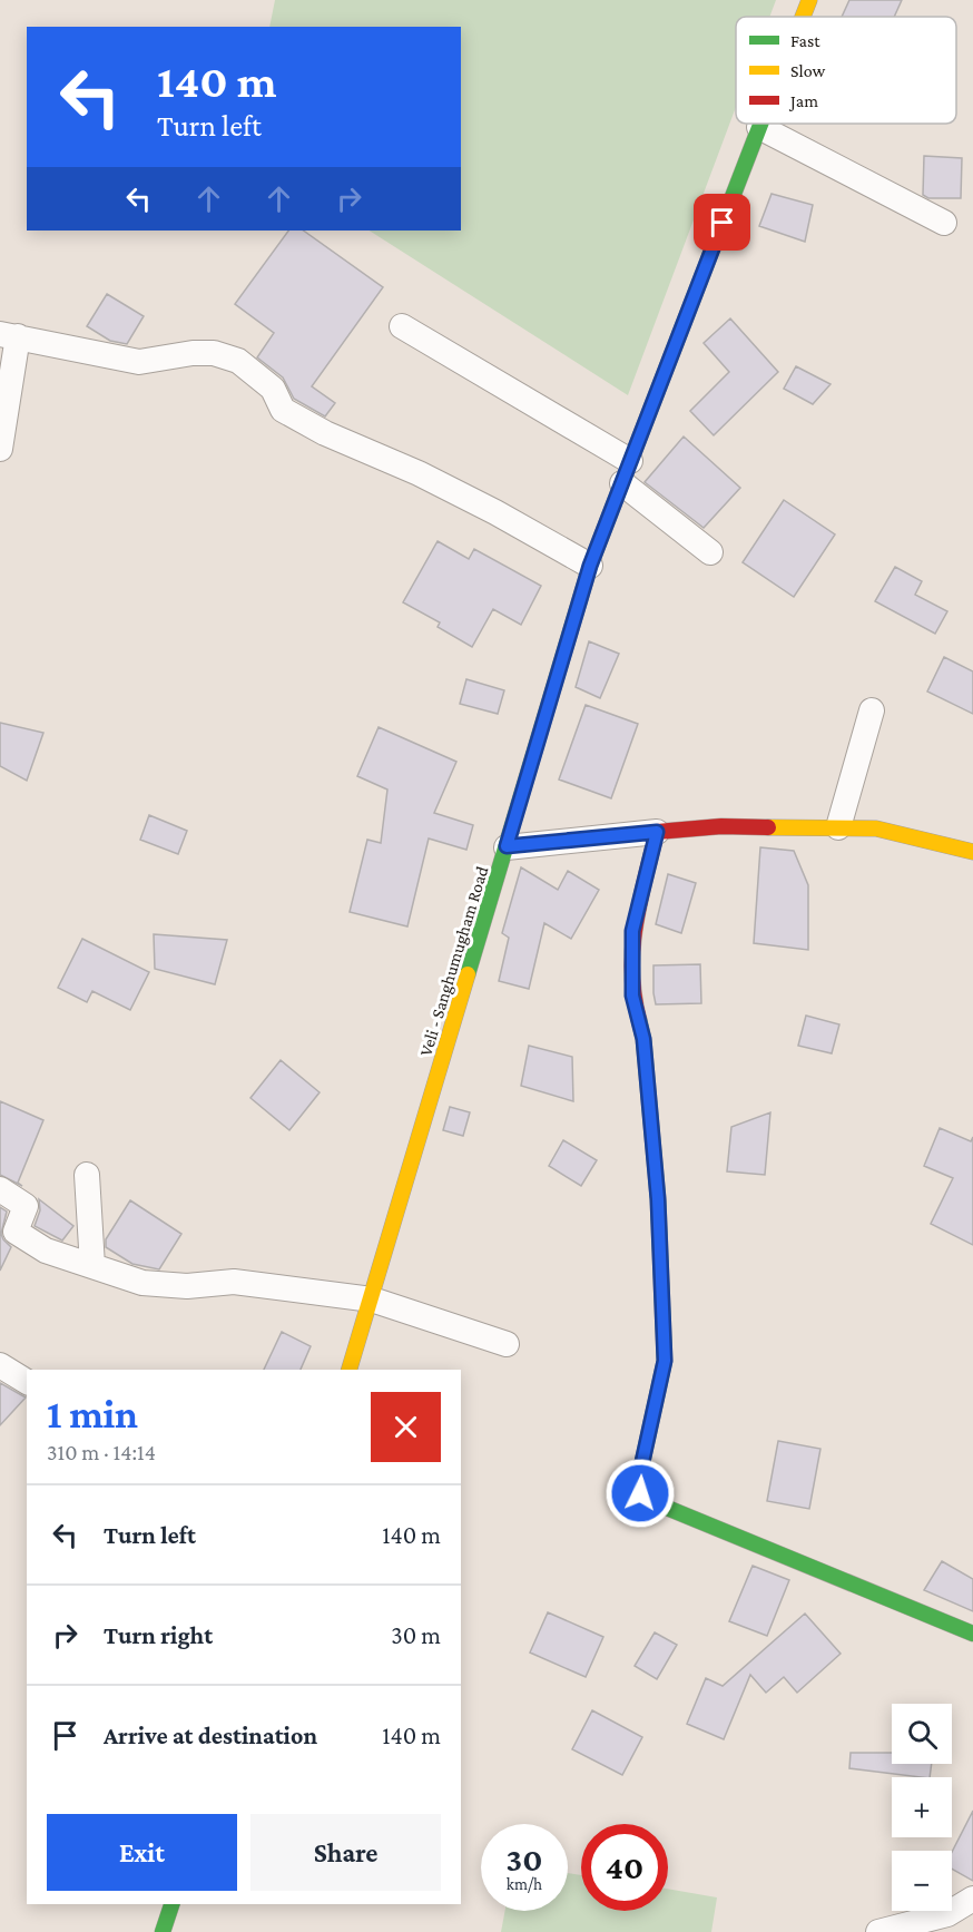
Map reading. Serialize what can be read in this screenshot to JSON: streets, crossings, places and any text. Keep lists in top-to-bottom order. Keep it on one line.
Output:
{"streets":{"main road":["Veli - Sanghumugham Road"]},"legend":["Fast","Slow","Jam"],"page":{"turn":["140 m","Turn left"],"heading":["1 min","310 m · 14:14"],"list":[{"name":"Turn left","value":"140 m"},{"name":"Turn right","value":"30 m"},{"name":"Arrive at destination","value":"140 m"}],"map_buttons":["+","−"],"buttons":["Exit","Share"],"speed":"30 km/h","limit":"40"}}
